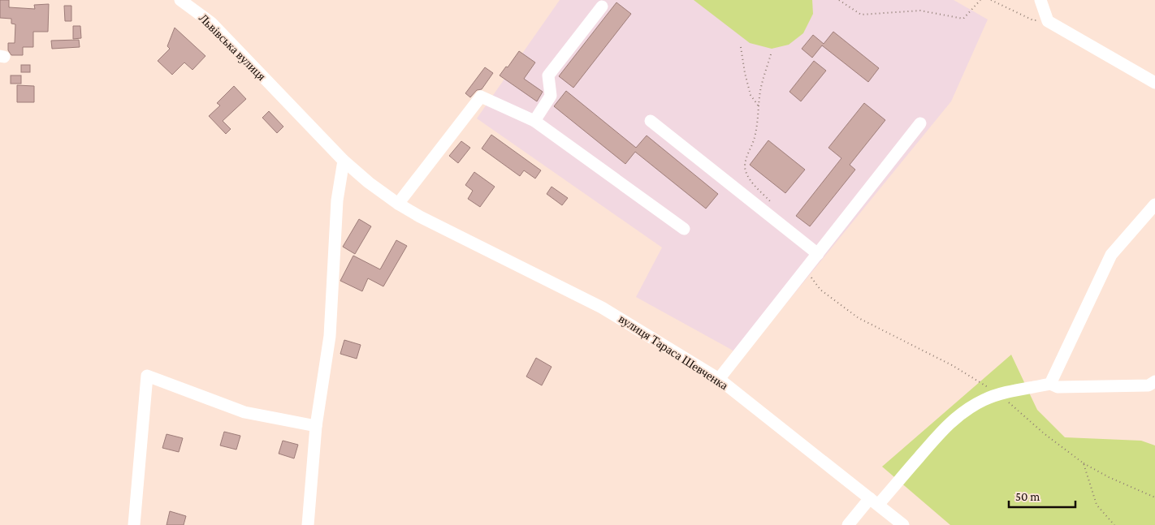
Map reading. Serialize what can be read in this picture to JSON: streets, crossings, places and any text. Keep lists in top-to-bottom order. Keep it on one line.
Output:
{"streets":{"street":["Львівська вулиця","вулиця Тараса Шевченка"]},"crossings":[["Львівська вулиця","вулиця Тараса Шевченка"]],"scale_bar":"50 m"}
